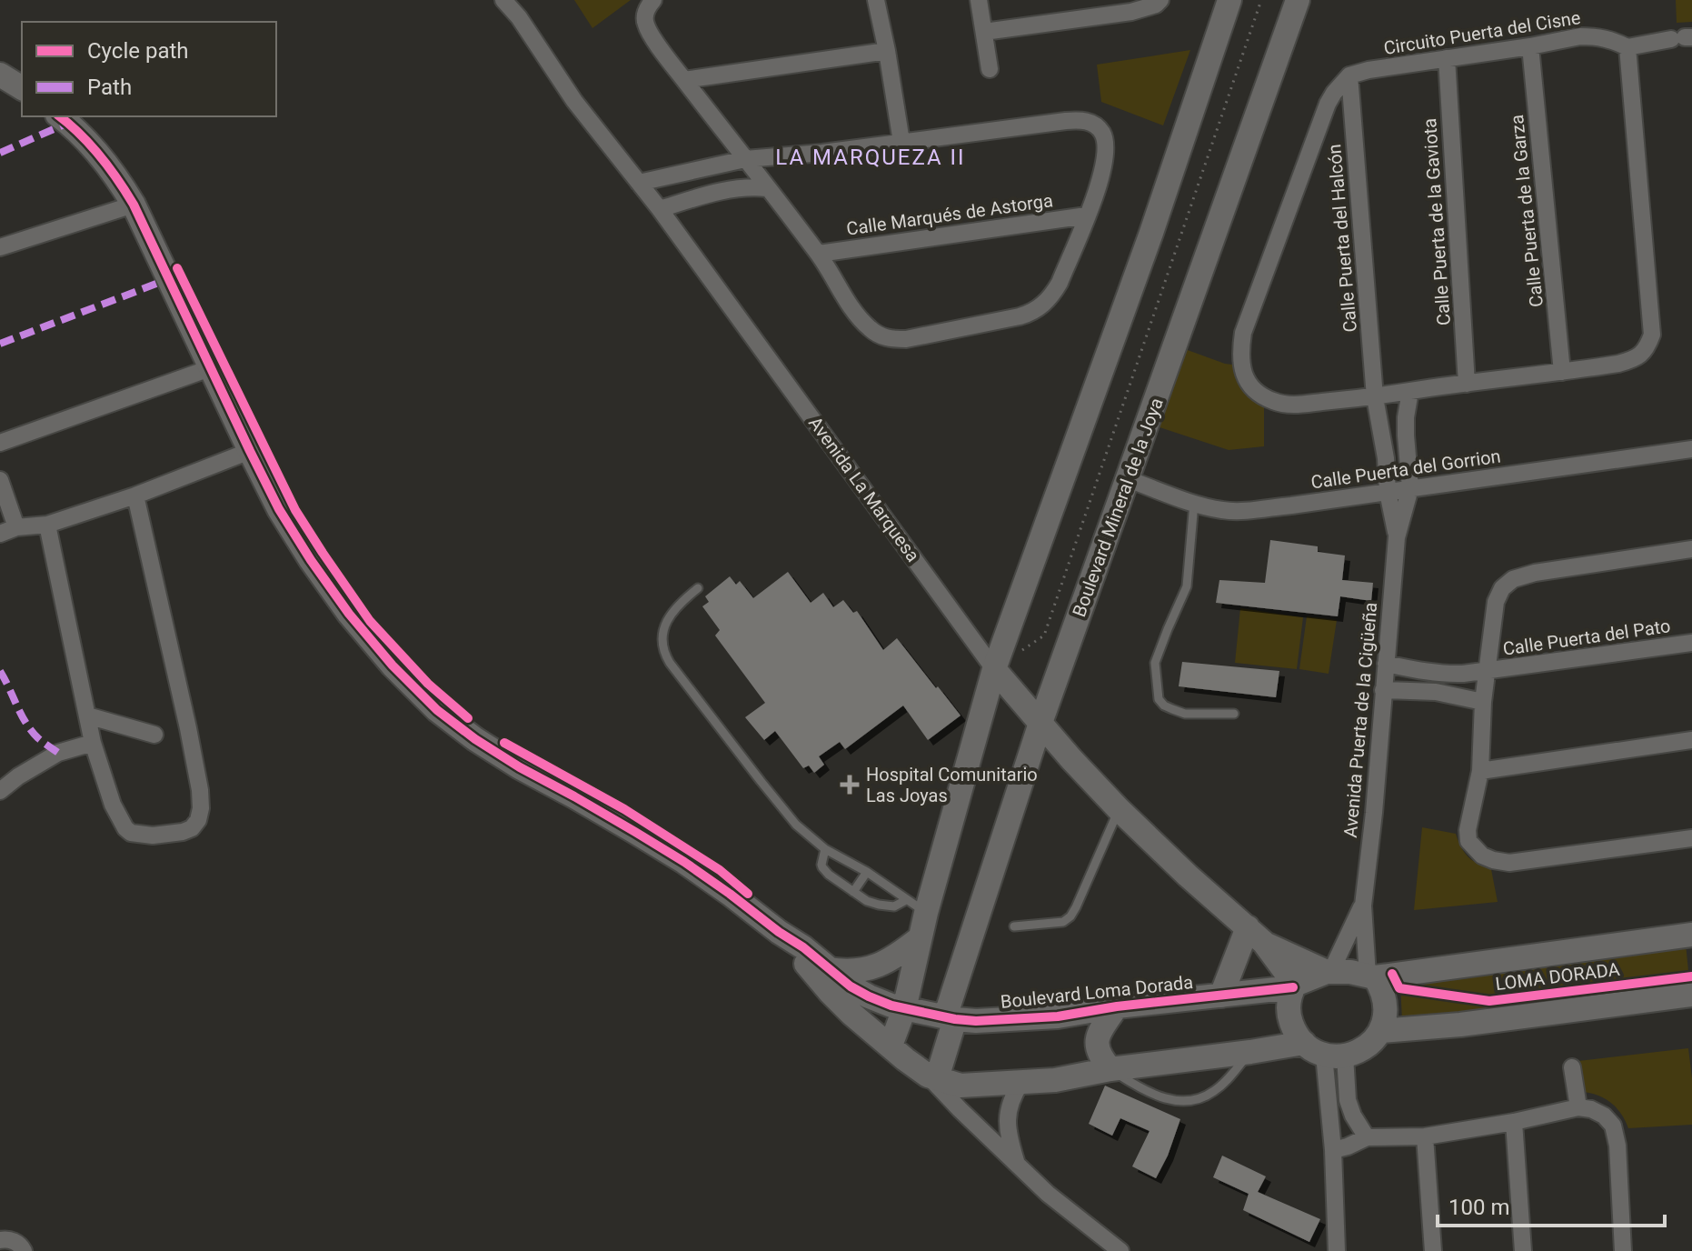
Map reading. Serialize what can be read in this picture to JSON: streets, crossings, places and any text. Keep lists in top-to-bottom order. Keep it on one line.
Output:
{"streets":{"street":["Circuito Puerta del Cisne","Calle Puerta de la Garza","Calle Marqués de Astorga","Calle Puerta de la Gaviota","Calle Puerta del Halcón","Calle Puerta del Gorrion","Avenida La Marquesa","Boulevard Mineral de la Joya","Calle Puerta del Pato","Avenida Puerta de la Cigüeña","Boulevard Loma Dorada"],"cycle path":["LOMA DORADA"]},"crossings":[["Circuito Puerta del Cisne","Calle Puerta de la Garza"],["Circuito Puerta del Cisne","Calle Puerta de la Gaviota"],["Circuito Puerta del Cisne","Calle Puerta del Halcón"],["Calle Puerta del Gorrion","Boulevard Mineral de la Joya"],["Calle Puerta del Gorrion","Avenida Puerta de la Cigüeña"],["Avenida La Marquesa","Boulevard Mineral de la Joya"],["Avenida La Marquesa","Avenida Puerta de la Cigüeña"],["Avenida La Marquesa","Boulevard Loma Dorada"],["Boulevard Mineral de la Joya","Boulevard Loma Dorada"],["Calle Puerta del Pato","Avenida Puerta de la Cigüeña"],["Avenida Puerta de la Cigüeña","Boulevard Loma Dorada"]],"districts":["LA MARQUEZA II"],"places":{"health":["Hospital Comunitario Las Joyas"]},"legend":["Cycle path","Path"],"scale_bar":"100 m"}
